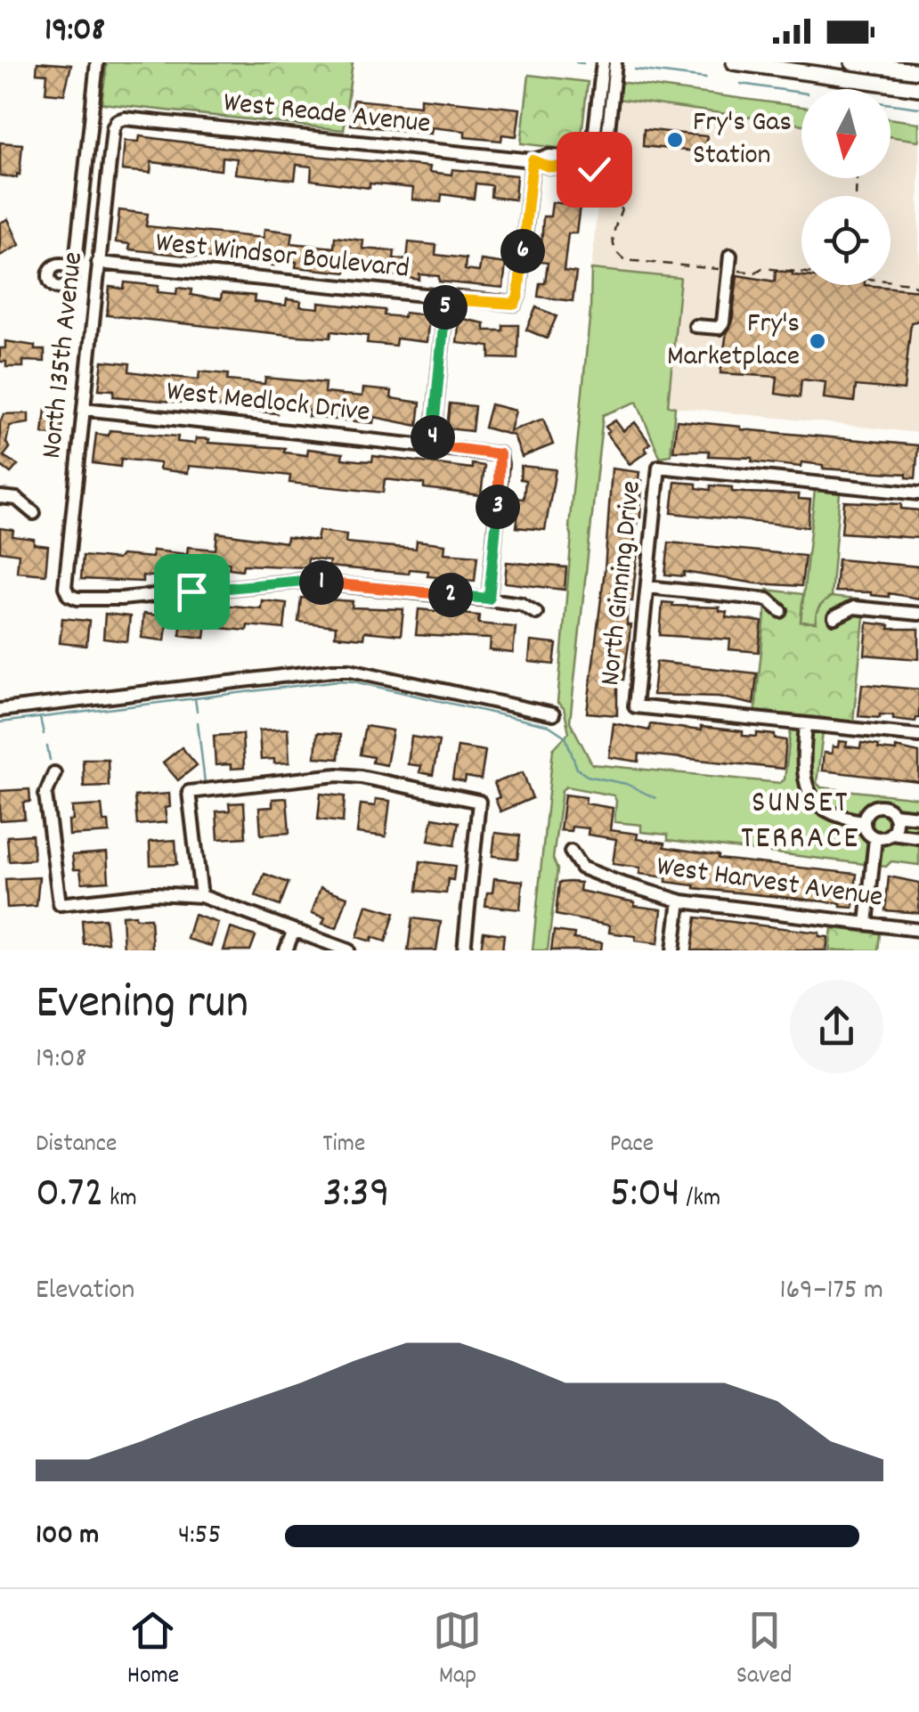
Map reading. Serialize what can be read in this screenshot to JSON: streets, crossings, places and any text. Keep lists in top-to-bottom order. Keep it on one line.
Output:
{"streets":{"street":["West Reade Avenue","West Windsor Boulevard","North 135th Avenue","West Medlock Drive","North Ginning Drive","West Harvest Avenue"]},"crossings":[["West Reade Avenue","West Windsor Boulevard"],["West Reade Avenue","North 135th Avenue"],["West Windsor Boulevard","North 135th Avenue"],["North 135th Avenue","West Medlock Drive"]],"districts":["SUNSET TERRACE"],"places":["Fry's Gas Station","Fry's Marketplace"],"north":"bottom","page":{"status":"19:08","pins":["6","5","4","3","1","2"],"heading":["Evening run","19:08"],"stats":[["Distance","0.72 km"],["Time","3:39"],["Pace","5:04 /km"]],"chart":["Elevation","169–175 m"],"list":[{"name":"100 m","note":"4:55"}],"tabs":["Home","Map","Saved"]}}
